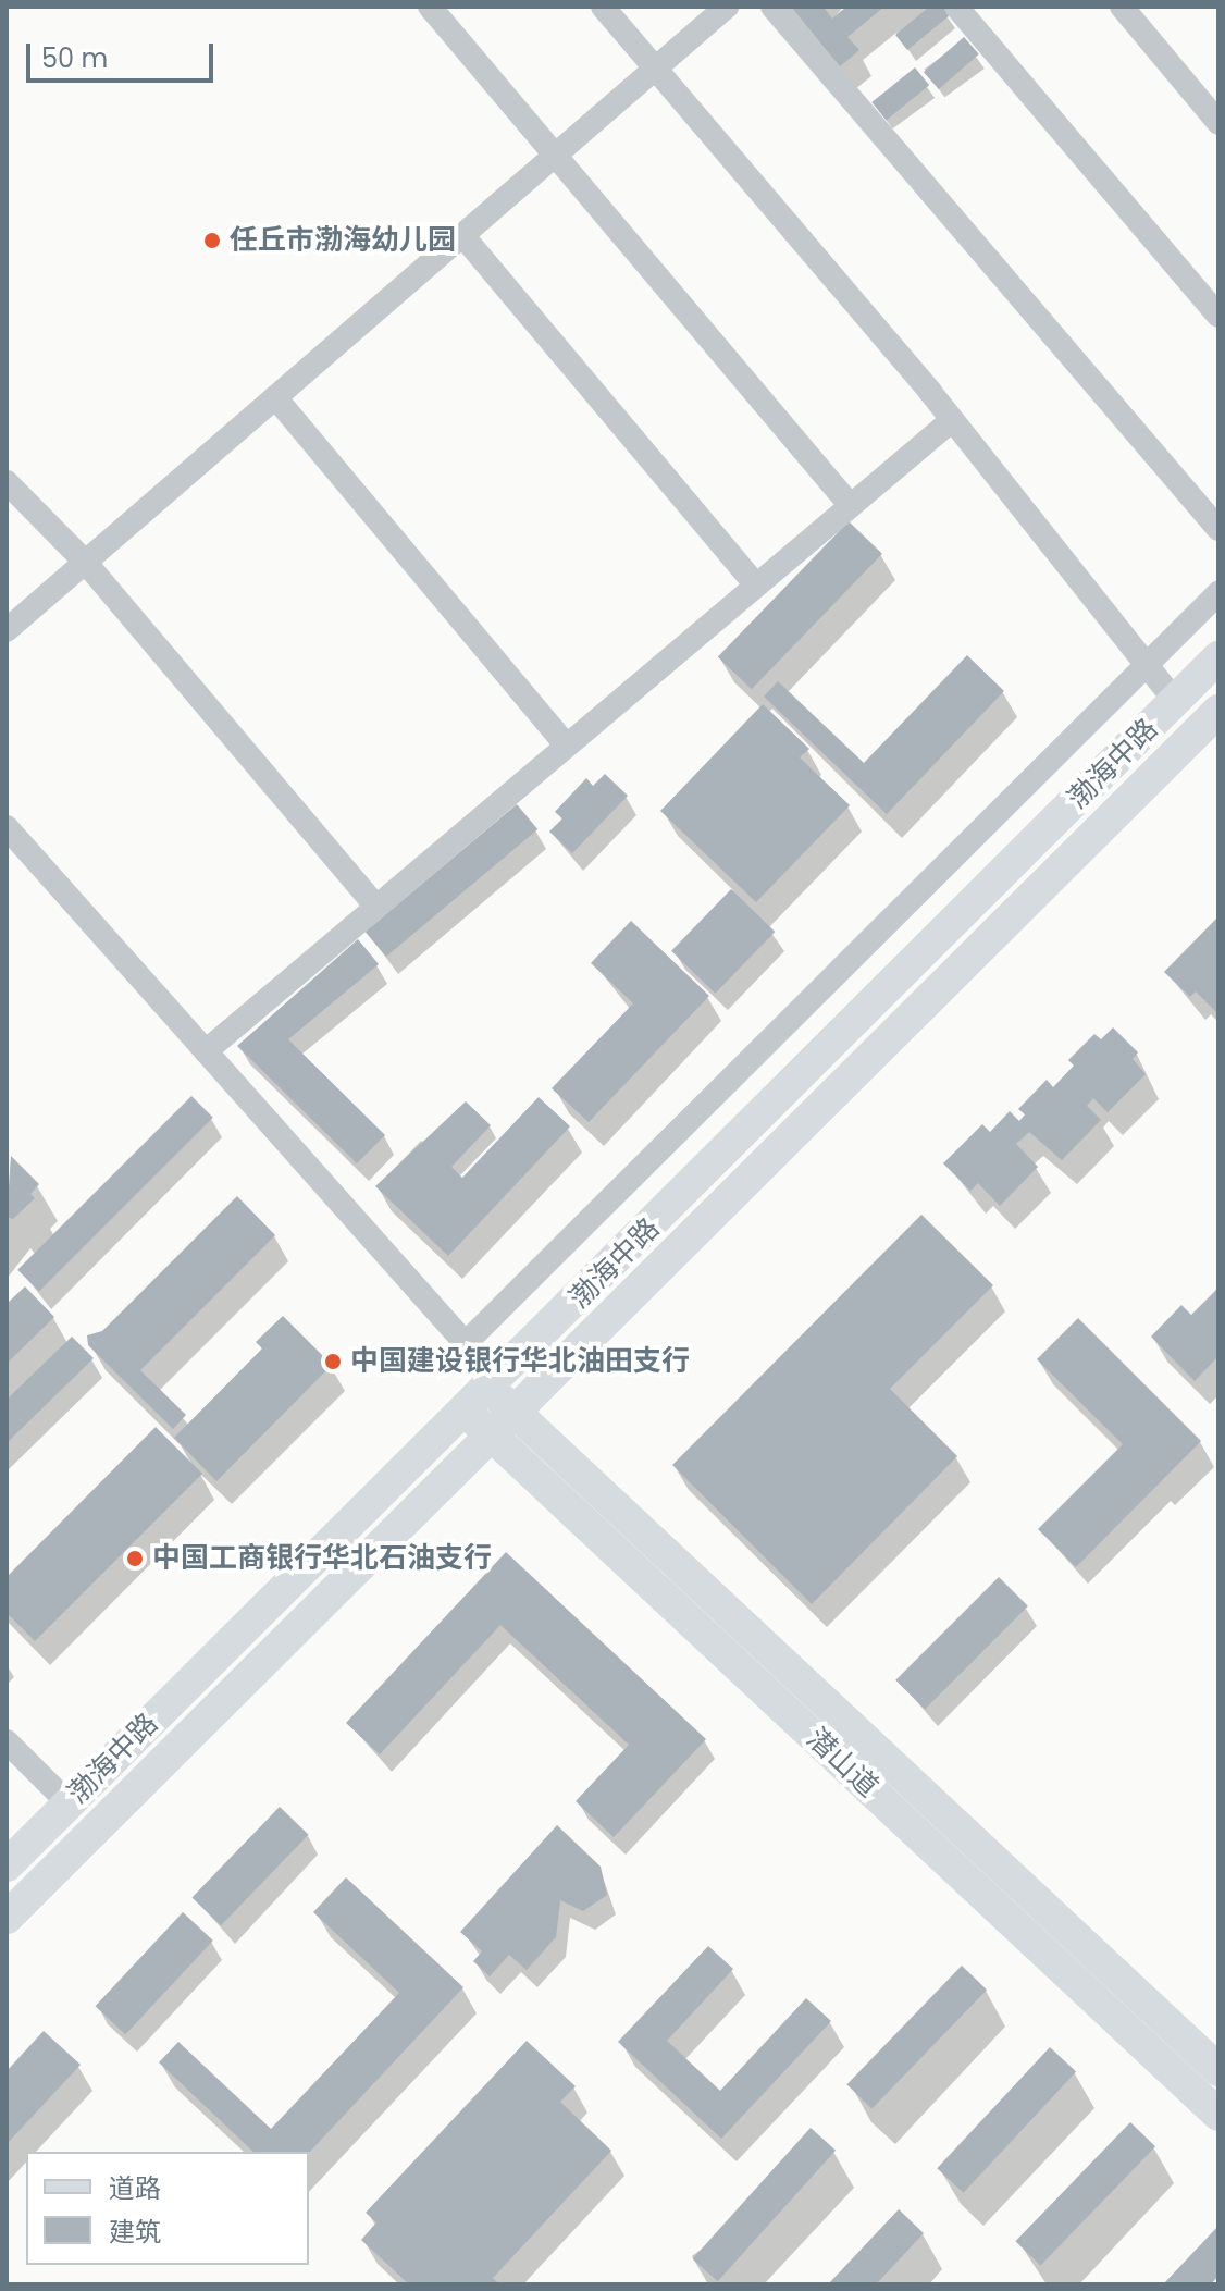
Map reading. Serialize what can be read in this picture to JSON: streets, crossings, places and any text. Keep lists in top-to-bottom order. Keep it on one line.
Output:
{"streets":{"main road":["渤海中路","潜山道"]},"crossings":[["渤海中路","潜山道"]],"places":["任丘市渤海幼儿园","中国建设银行华北油田支行","中国工商银行华北石油支行"],"legend":["道路","建筑"],"scale_bar":"50 m"}
